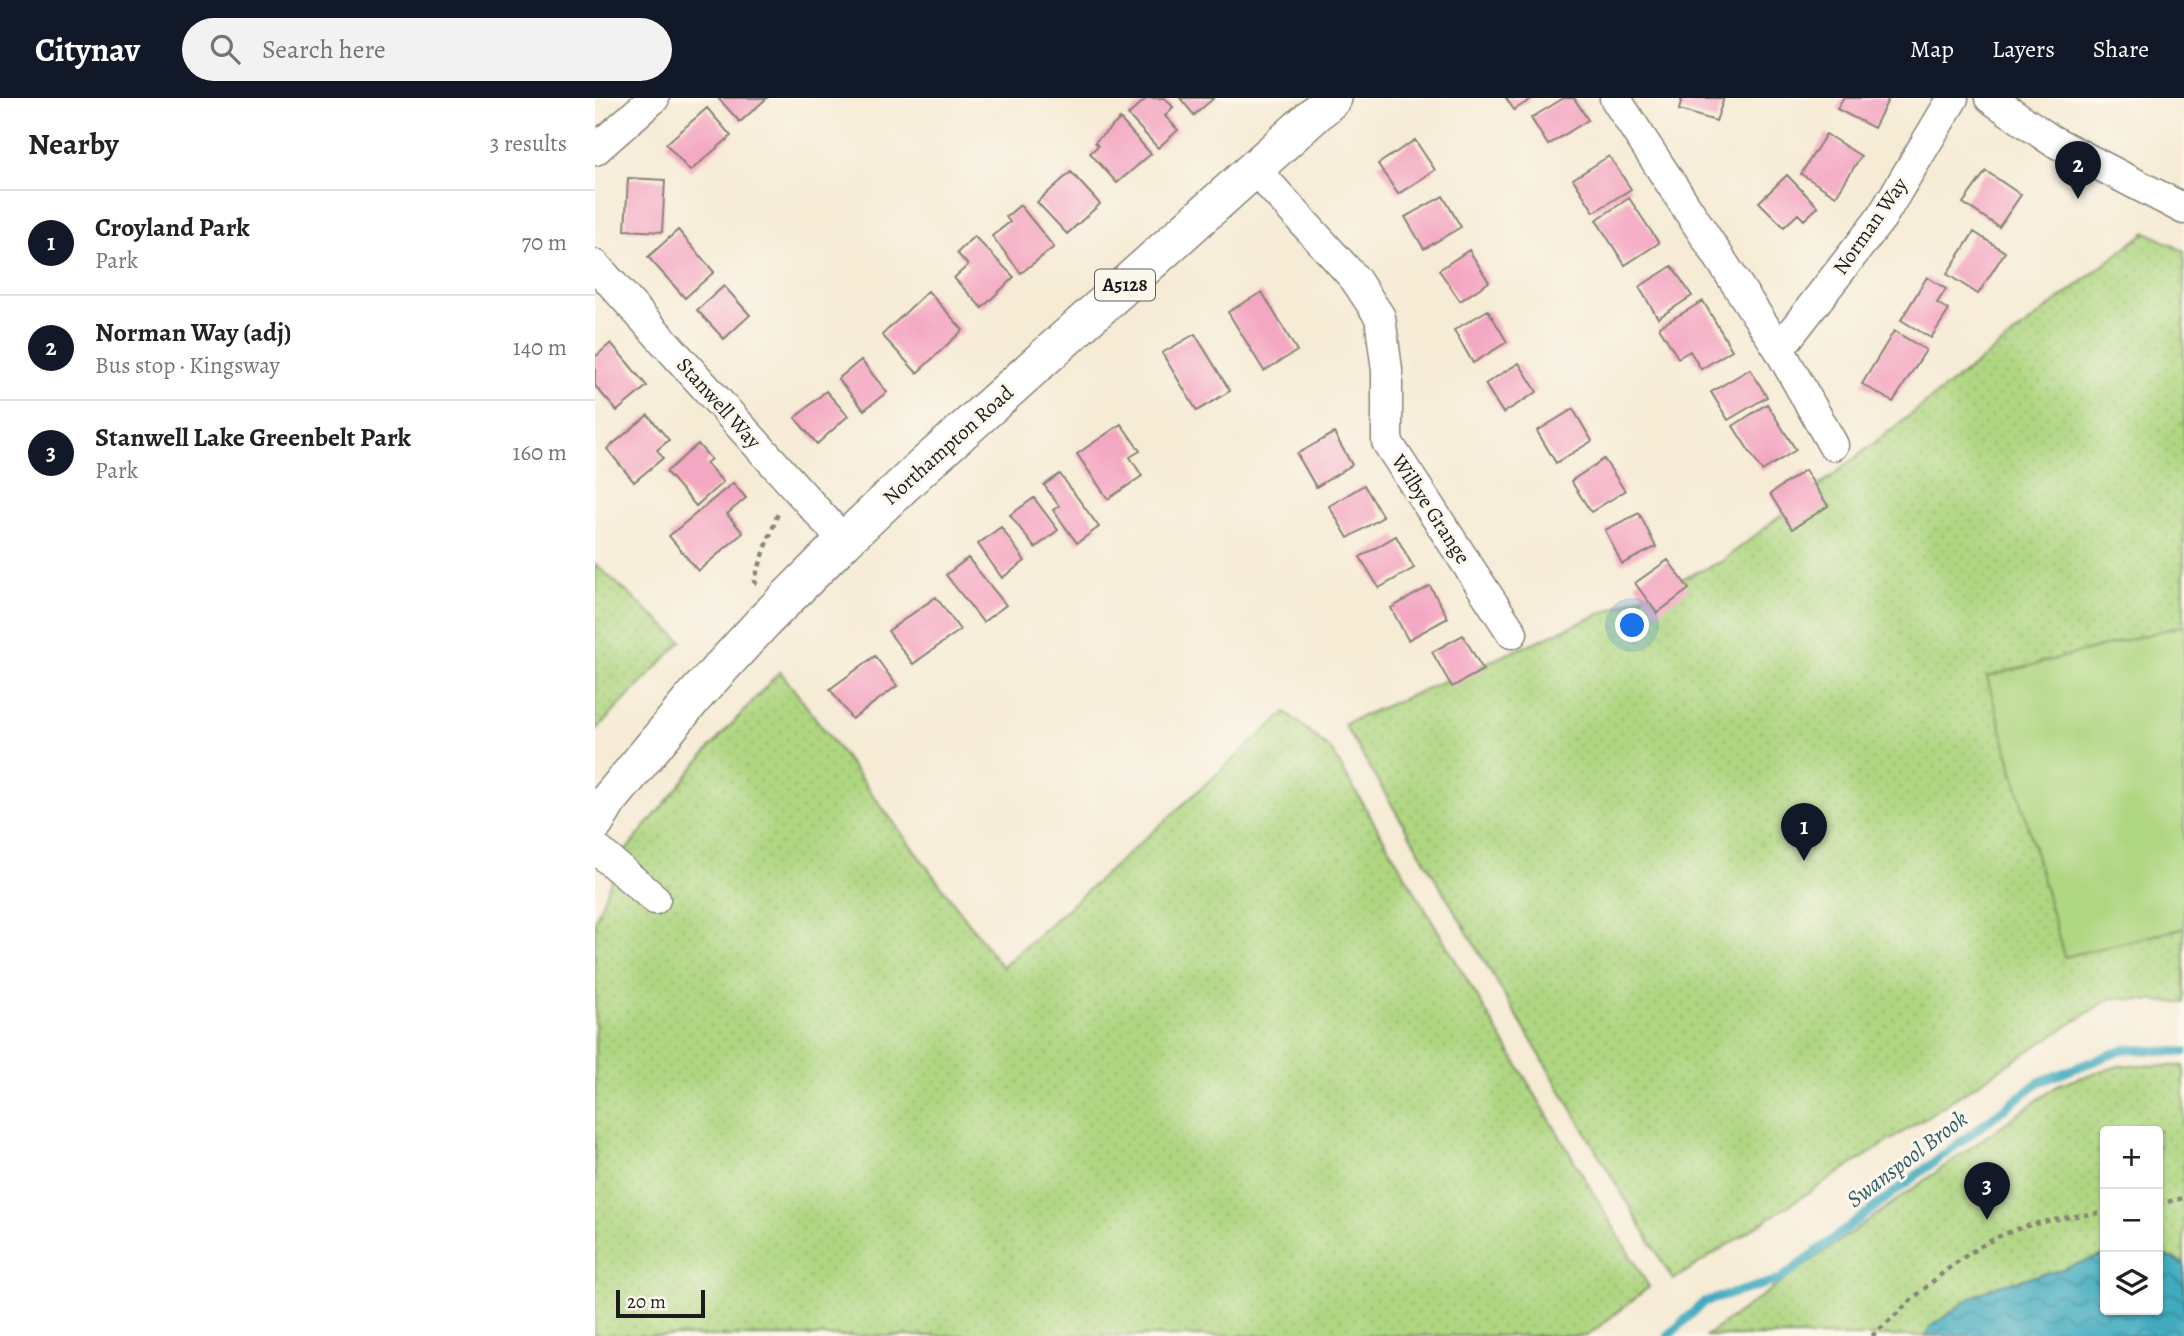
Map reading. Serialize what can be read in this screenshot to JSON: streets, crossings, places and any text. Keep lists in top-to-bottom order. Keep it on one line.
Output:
{"streets":{"main road":["A5128","Northampton Road"],"street":["Norman Way","Stanwell Way","Wilbye Grange"]},"crossings":[["Stanwell Way","Northampton Road"],["Northampton Road","Wilbye Grange"]],"water":["Swanspool Brook"],"scale_bar":"20 m","page":{"header":"Citynav","search":"Search here","nav":["Map","Layers","Share"],"heading":["Nearby","3 results"],"pins":["2","1","3"],"list":[{"mark":"1","name":"Croyland Park","note":"Park","value":"70 m"},{"mark":"2","name":"Norman Way (adj)","note":"Bus stop · Kingsway","value":"140 m"},{"mark":"3","name":"Stanwell Lake Greenbelt Park","note":"Park","value":"160 m"}],"map_buttons":["+","−"],"scale":"20 m"}}
